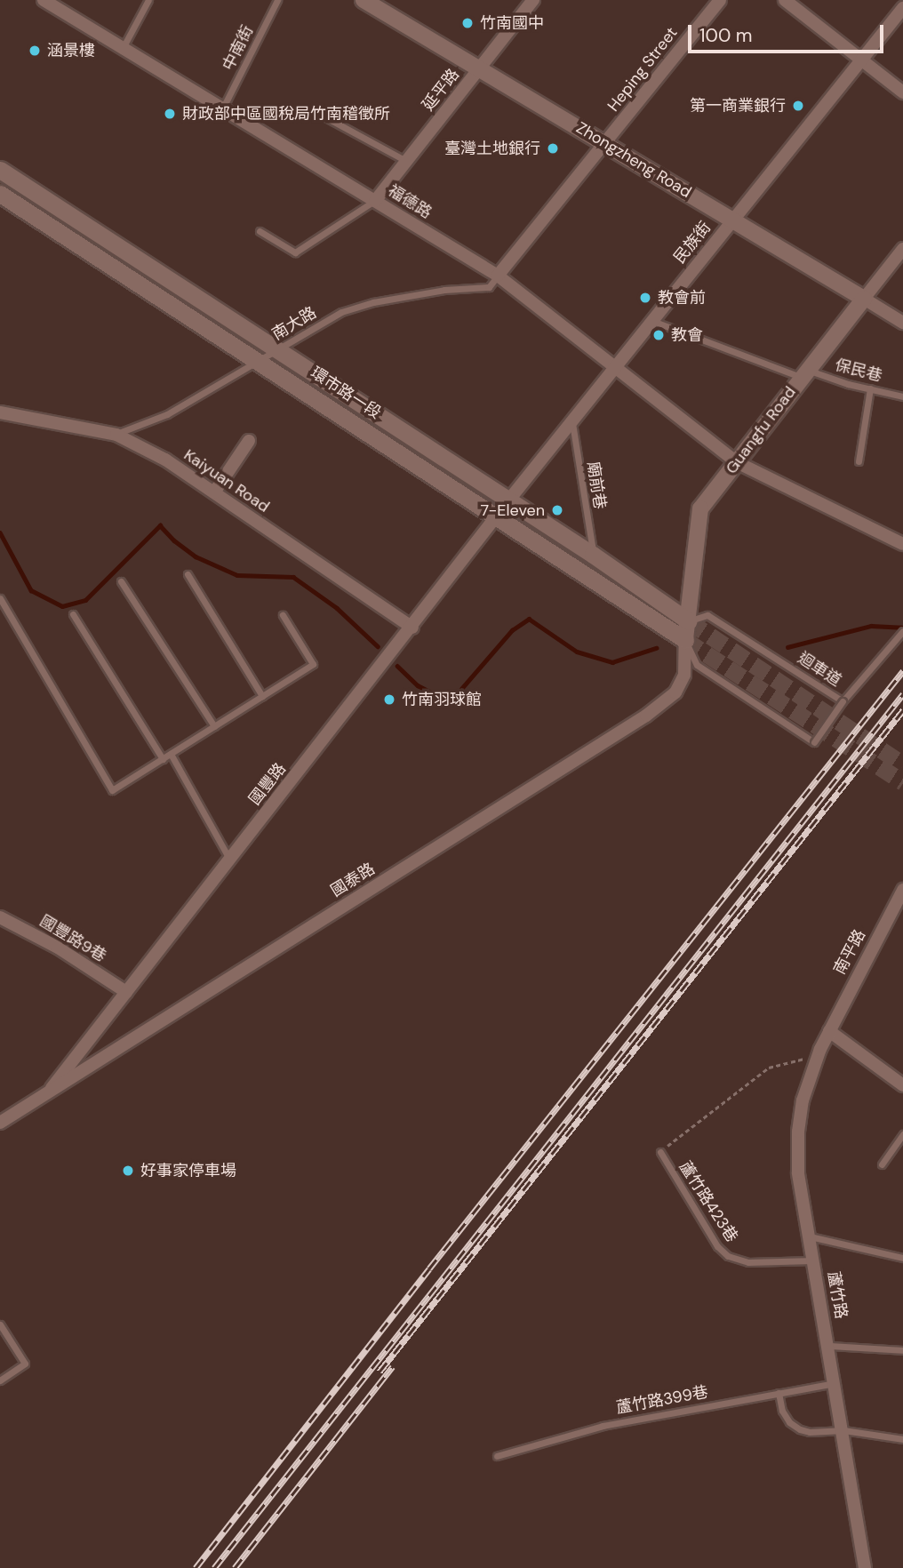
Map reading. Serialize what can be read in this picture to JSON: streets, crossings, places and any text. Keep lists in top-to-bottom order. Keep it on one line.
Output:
{"streets":{"main road":["環市路一段"],"street":["Heping Street","延平路","Zhongzheng Road","福德路","民族街","Guangfu Road","Kaiyuan Road","國豐路","國泰路","國豐路9巷","南平路","蘆竹路"],"lane":["中南街","南大路","保民巷","廟前巷","迴車道","蘆竹路423巷","蘆竹路399巷"]},"crossings":[["中南街","福德路"],["Heping Street","Zhongzheng Road"],["Heping Street","福德路"],["Heping Street","南大路"],["延平路","Zhongzheng Road"],["延平路","福德路"],["Zhongzheng Road","民族街"],["Zhongzheng Road","Guangfu Road"],["福德路","民族街"],["福德路","南大路"],["福德路","Guangfu Road"],["民族街","保民巷"],["民族街","環市路一段"],["民族街","廟前巷"],["民族街","國豐路"],["南大路","環市路一段"],["南大路","Kaiyuan Road"],["保民巷","Guangfu Road"],["環市路一段","Guangfu Road"],["環市路一段","廟前巷"],["環市路一段","迴車道"],["環市路一段","國豐路"],["環市路一段","國泰路"],["Guangfu Road","迴車道"],["Guangfu Road","國泰路"],["Kaiyuan Road","國豐路"],["迴車道","國泰路"],["國豐路","國泰路"],["國豐路","國豐路9巷"],["南平路","蘆竹路"],["蘆竹路423巷","蘆竹路"],["蘆竹路","蘆竹路399巷"]],"places":["竹南國中","涵景樓","第一商業銀行","財政部中區國稅局竹南稽徵所","臺灣土地銀行","教會前","教會","7-Eleven","竹南羽球館","好事家停車場"],"scale_bar":"100 m"}
